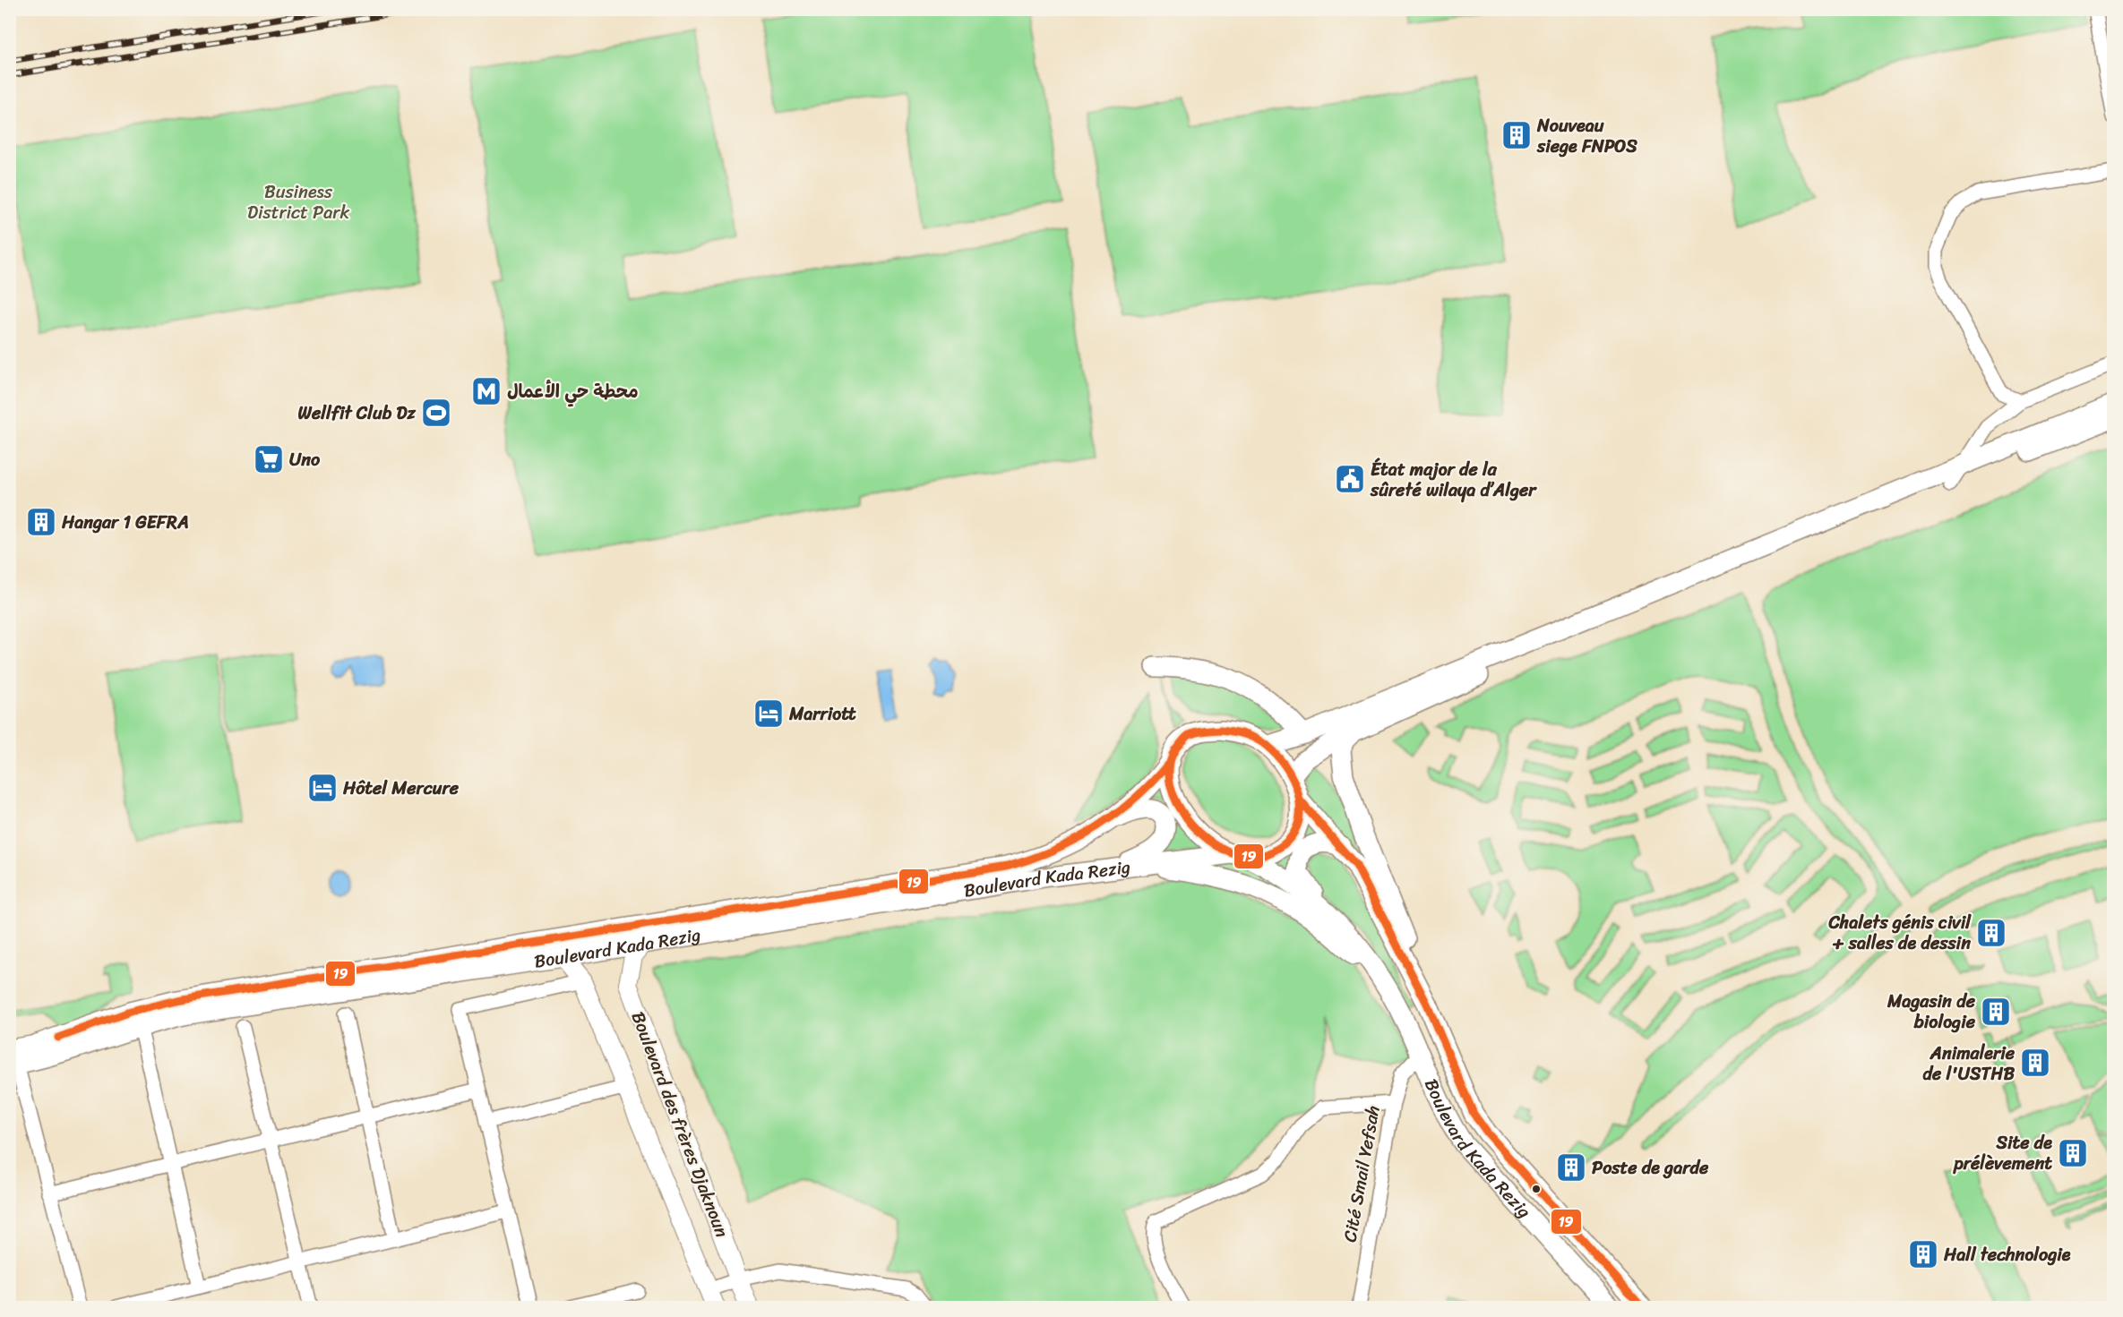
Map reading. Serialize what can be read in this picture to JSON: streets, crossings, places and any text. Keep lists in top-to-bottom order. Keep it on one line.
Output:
{"streets":{"main road":["Boulevard Kada Rezig"],"street":["Boulevard des frères Djaknoun","Cité Smail Yefsah"]},"crossings":[["Boulevard Kada Rezig","Boulevard des frères Djaknoun"],["Boulevard Kada Rezig","Cité Smail Yefsah"]],"parks":["Business District Park"],"places":{"building":["Nouveau siege FNPOS","Hangar 1 GEFRA","Chalets génis civil + salles de dessin","Magasin de biologie","Animalerie de l'USTHB","Site de prélèvement","Poste de garde","Hall technologie"],"metro station":["محطة حي الأعمال"],"sports":["Wellfit Club Dz"],"supermarket":["Uno"],"public building":["État major de la sûreté wilaya d’Alger"],"hotel":["Marriott","Hôtel Mercure"]},"lines":["transit line 19"]}
